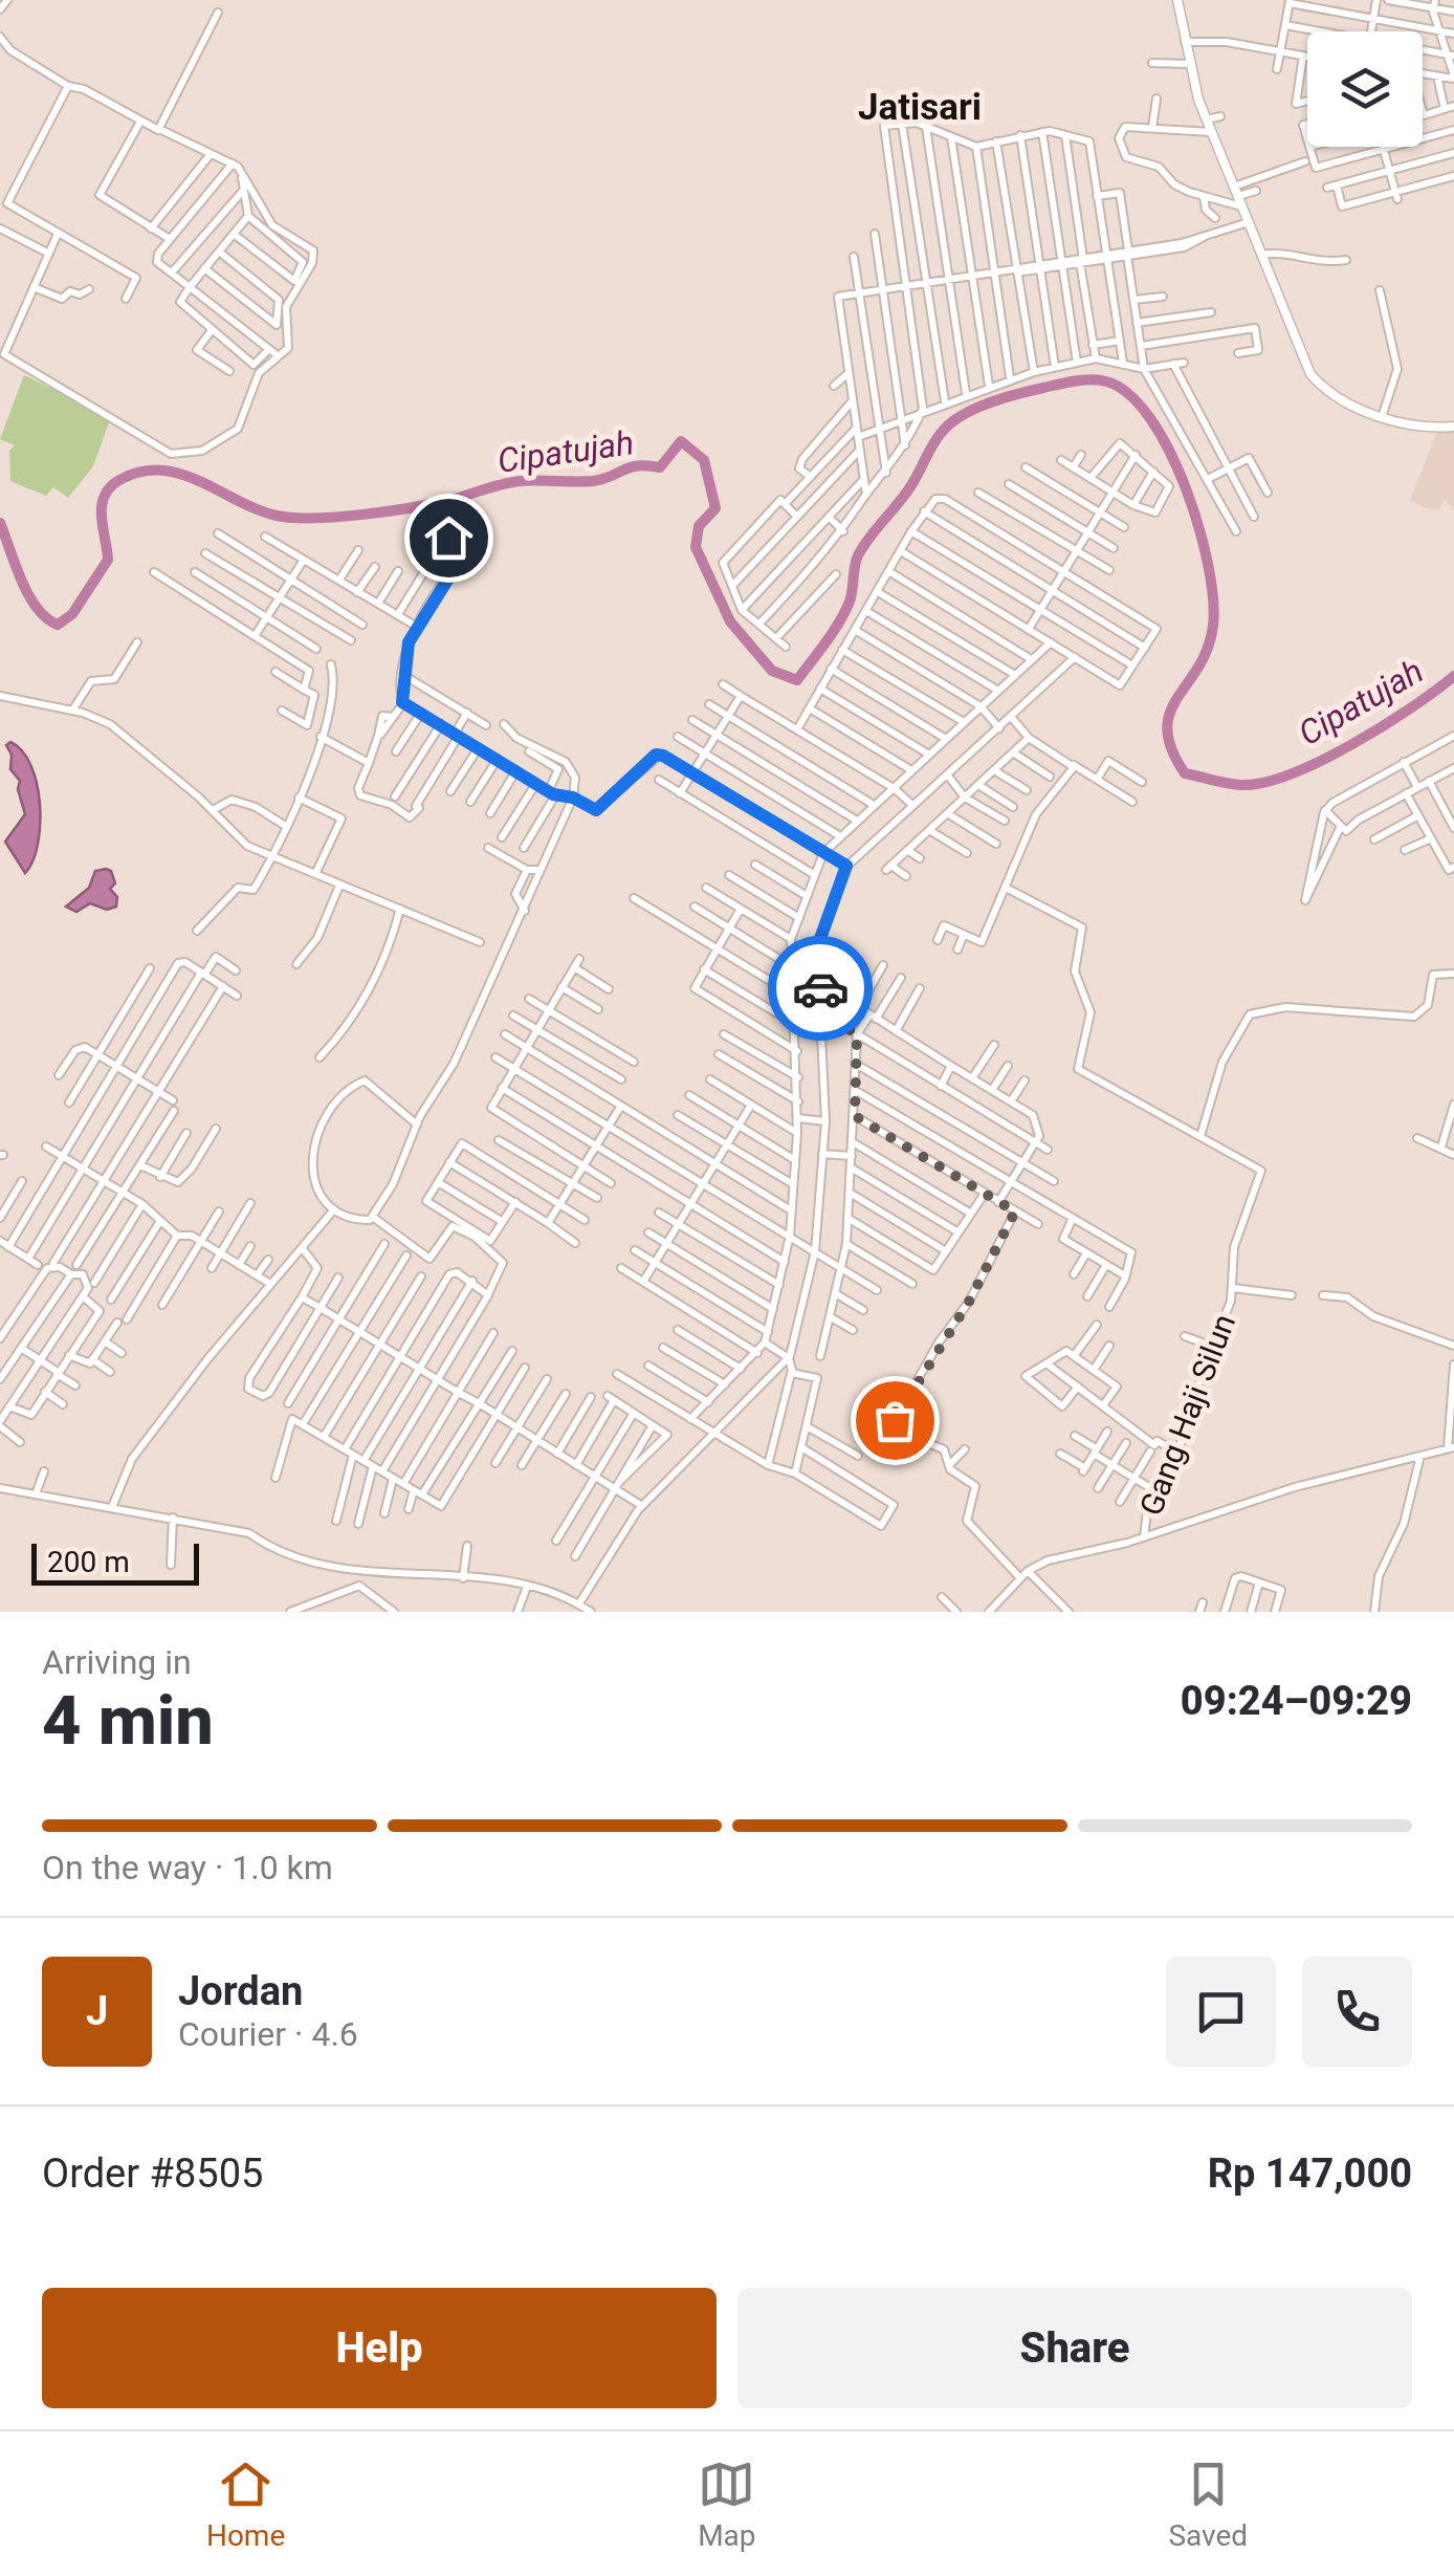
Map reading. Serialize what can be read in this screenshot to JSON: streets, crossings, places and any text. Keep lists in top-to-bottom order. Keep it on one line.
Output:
{"streets":{"street":["Gang Haji Silun"]},"districts":["Jatisari"],"water":["Cipatujah"],"scale_bar":"200 m","page":{"scale":"200 m","heading":["4 min","Arriving in","09:24–09:29"],"panel":["Jordan","Courier · 4.6","Order #8505","Rp 147,000"],"bar":"On the way · 1.0 km","round":"J","buttons":["Help","Share"],"tabs":["Home","Map","Saved"]}}
